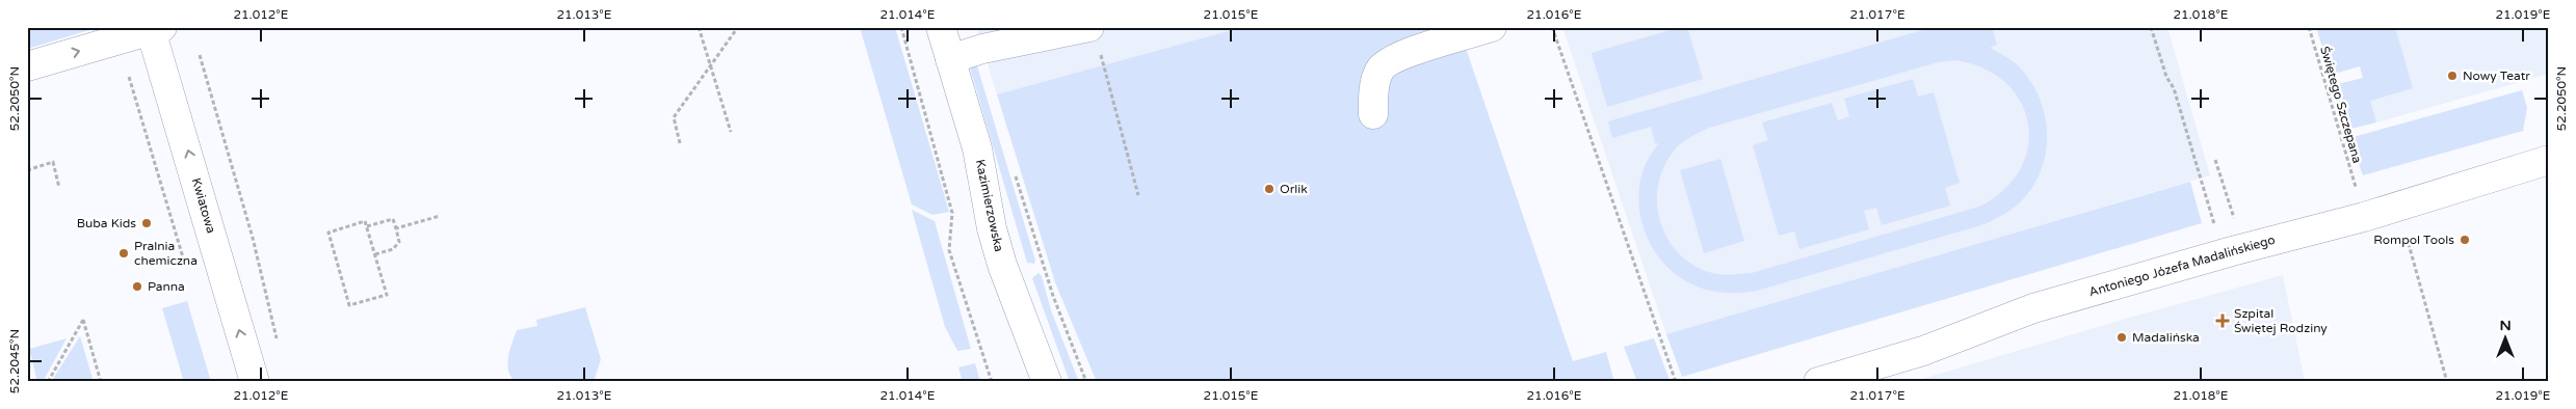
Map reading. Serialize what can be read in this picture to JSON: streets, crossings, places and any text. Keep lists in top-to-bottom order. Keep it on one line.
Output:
{"streets":{"street":["Kwiatowa","Kazimierzowska","Antoniego Józefa Madalińskiego"],"path":["Świętego Szczepana"]},"one_way":["Kwiatowa"],"places":{"other":["Nowy Teatr","Orlik","Buba Kids","Rompol Tools","Pralnia chemiczna","Panna","Madalińska"],"health":["Szpital Świętej Rodziny"]},"north":"top","coordinates":["21.012°E","21.013°E","21.014°E","21.015°E","21.016°E","21.017°E","21.018°E","21.019°E","52.2050°N","52.2045°N"]}
